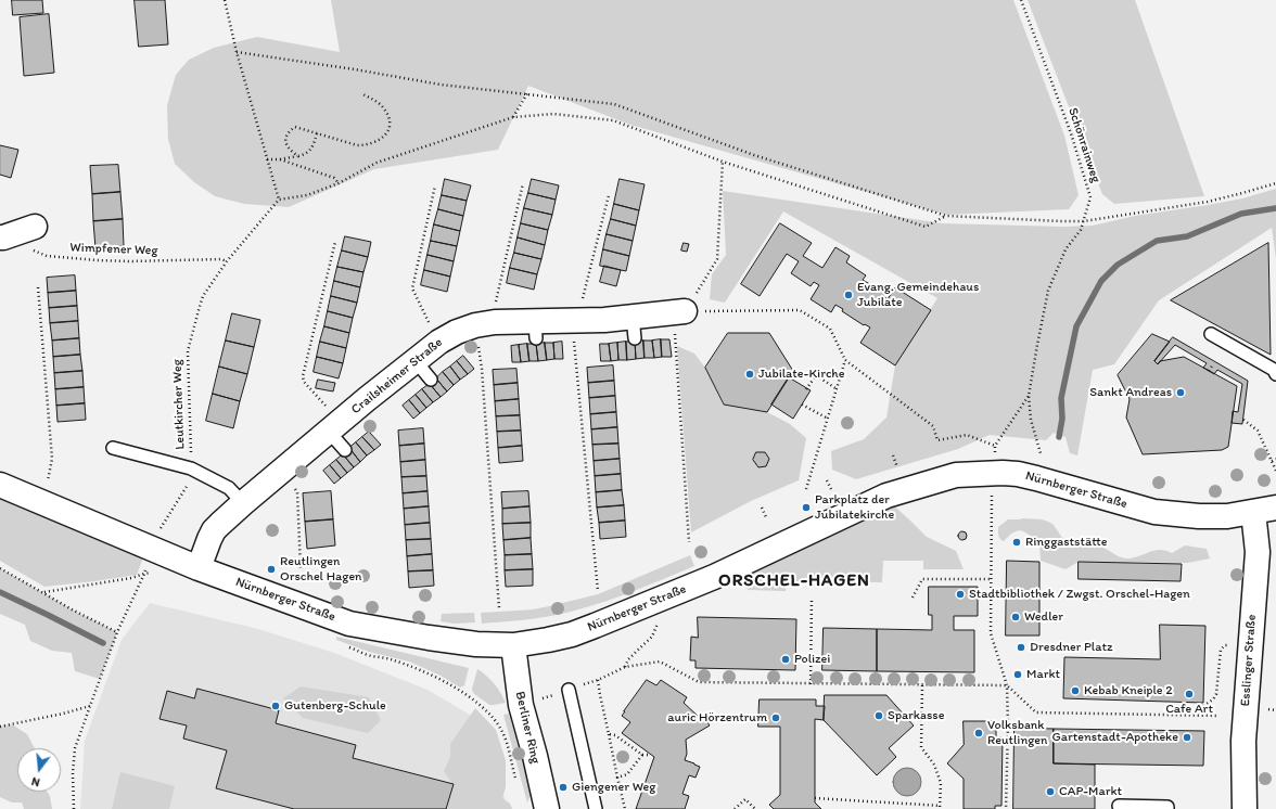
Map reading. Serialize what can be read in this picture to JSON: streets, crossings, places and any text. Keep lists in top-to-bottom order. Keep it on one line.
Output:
{"streets":{"street":["Crailsheimer Straße","Nürnberger Straße","Esslinger Straße","Berliner Ring"],"path":["Schönrainweg","Wimpfener Weg","Leutkircher Weg"]},"crossings":[["Schönrainweg","Nürnberger Straße"],["Wimpfener Weg","Leutkircher Weg"],["Crailsheimer Straße","Nürnberger Straße"],["Leutkircher Weg","Nürnberger Straße"],["Nürnberger Straße","Esslinger Straße"],["Nürnberger Straße","Berliner Ring"]],"districts":["ORSCHEL-HAGEN"],"places":["Evang. Gemeindehaus Jubilate","Jubilate-Kirche","Sankt Andreas","Parkplatz der Jubilatekirche","Ringgaststätte","Reutlingen Orschel Hagen","Stadtbibliothek / Zwgst. Orschel-Hagen","Wedler","Dresdner Platz","Polizei","Markt","Kebab Kneiple 2","Cafe Art","Gutenberg-Schule","Sparkasse","auric Hörzentrum","Volksbank Reutlingen","Gartenstadt-Apotheke","Giengener Weg","CAP-Markt"],"north":"bottom"}
